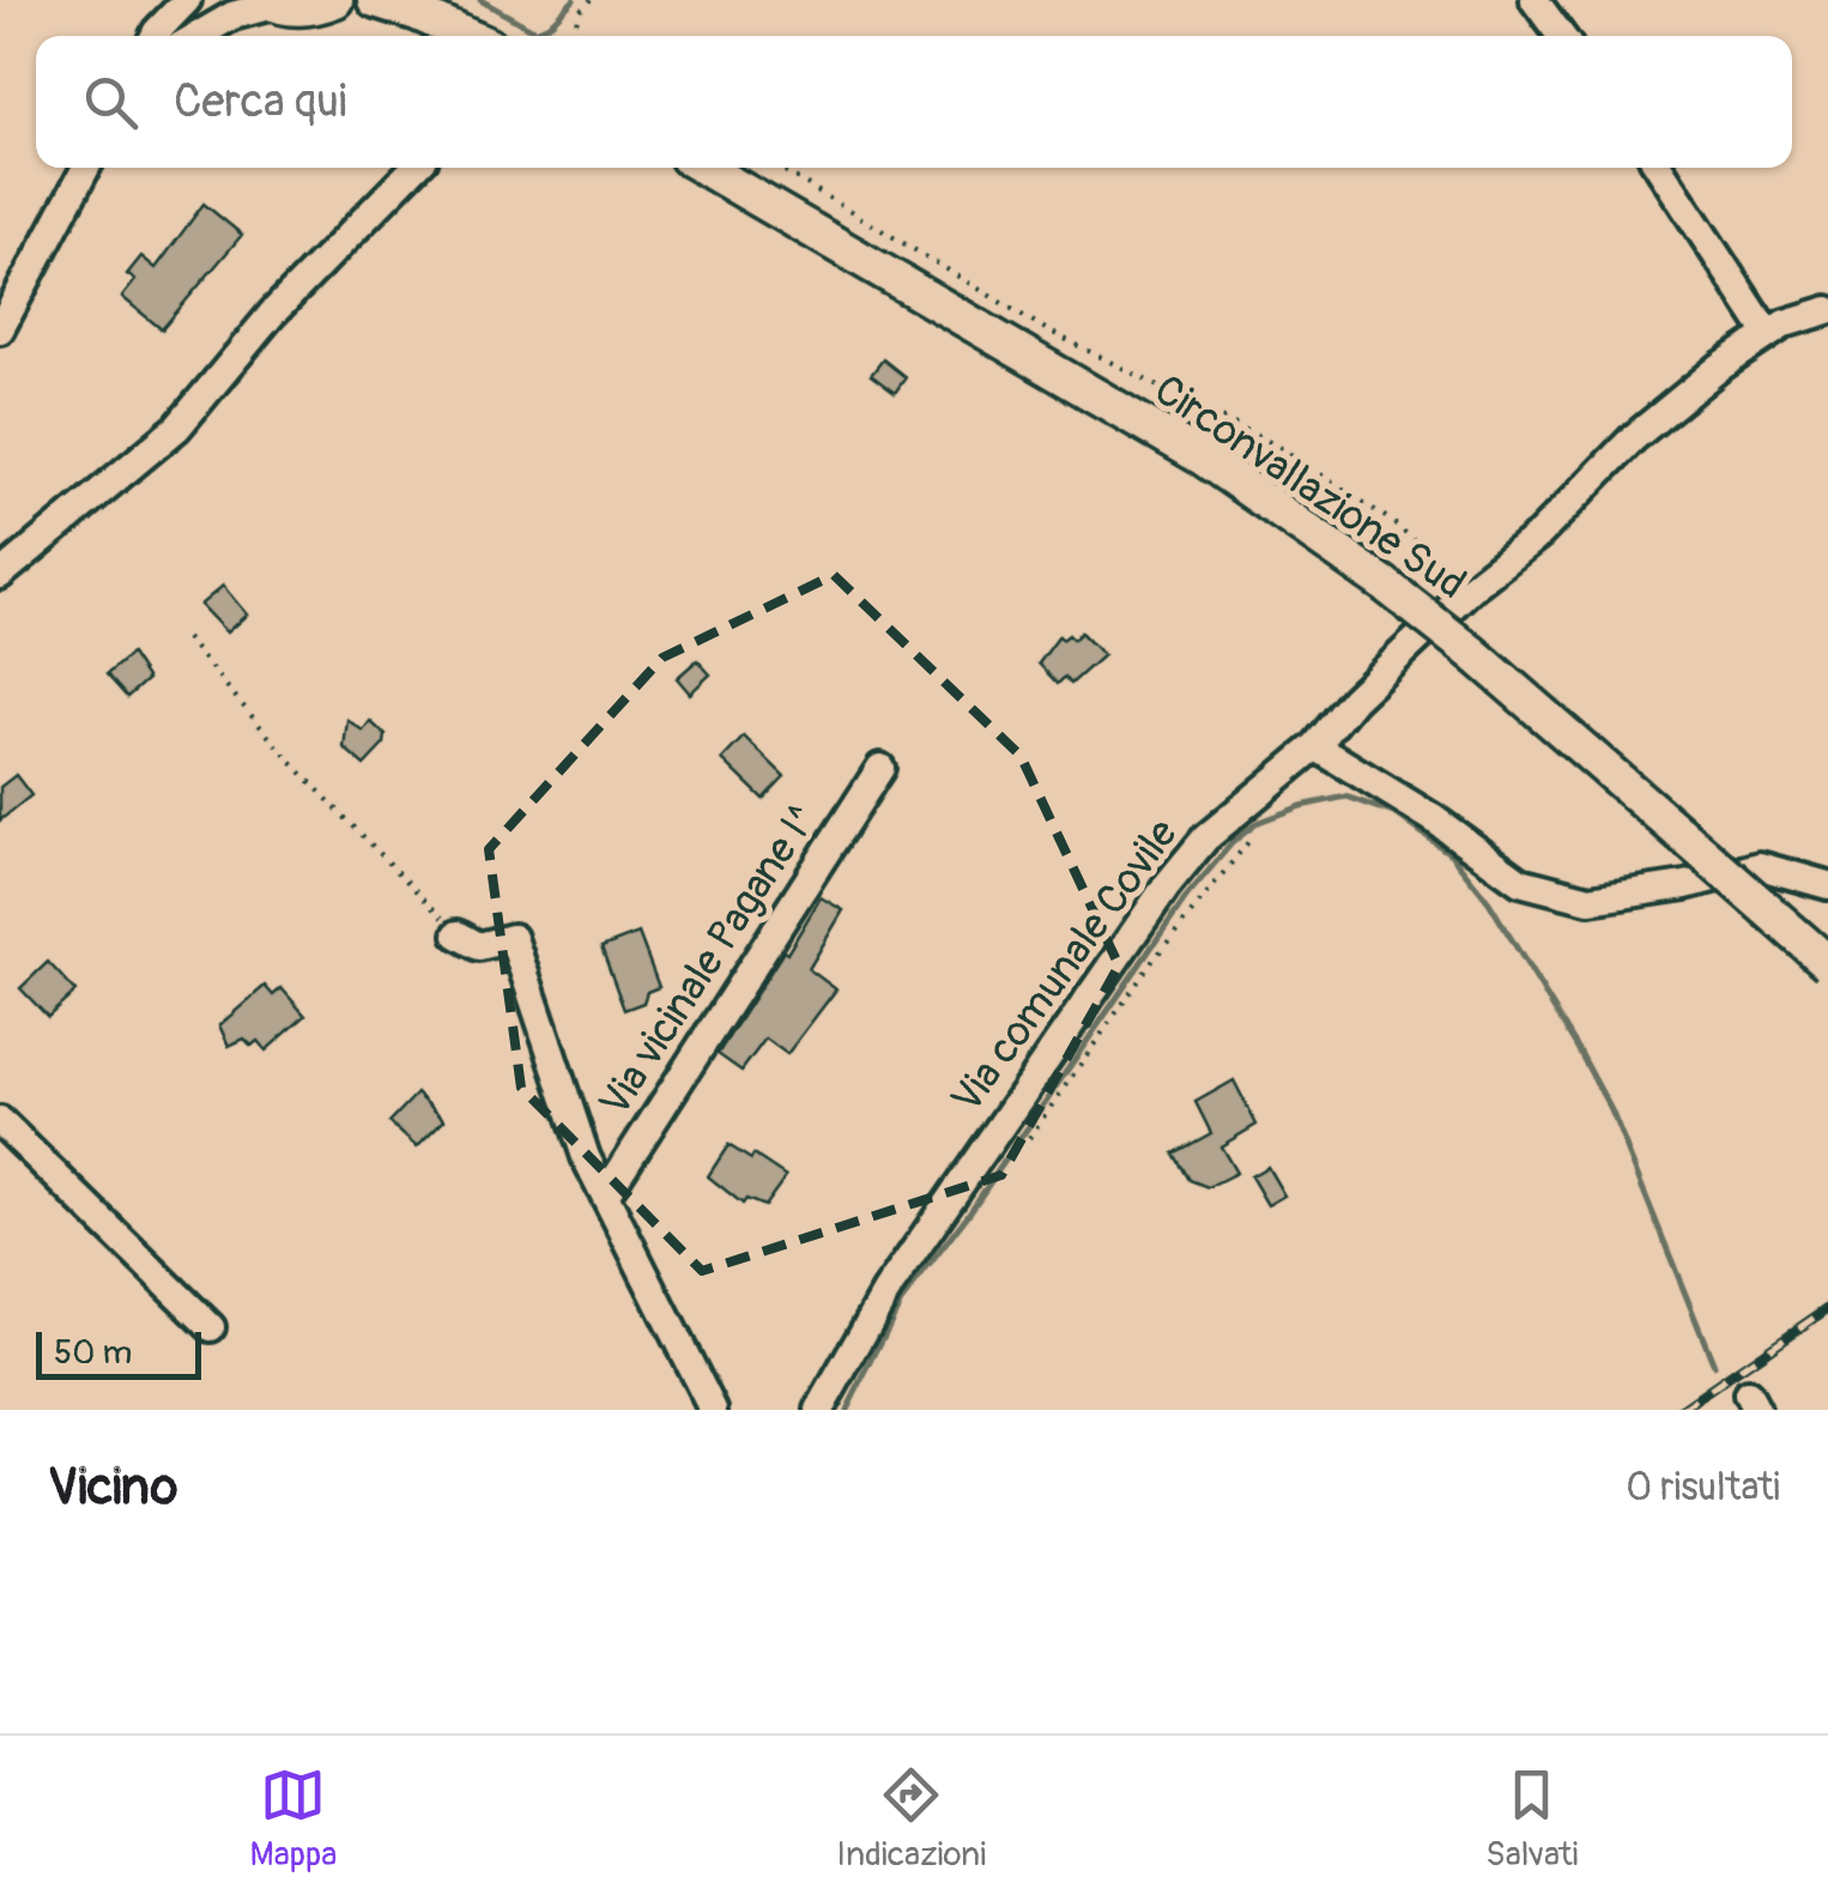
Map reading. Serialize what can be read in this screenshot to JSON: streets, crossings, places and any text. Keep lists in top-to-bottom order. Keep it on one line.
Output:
{"streets":{"main road":["Circonvallazione Sud"],"street":["Via vicinale Pagane I^","Via comunale Covile"]},"scale_bar":"50 m","page":{"search":"Cerca qui","scale":"50 m","heading":["Vicino","0 risultati"],"nav":["Mappa","Indicazioni","Salvati"]}}
